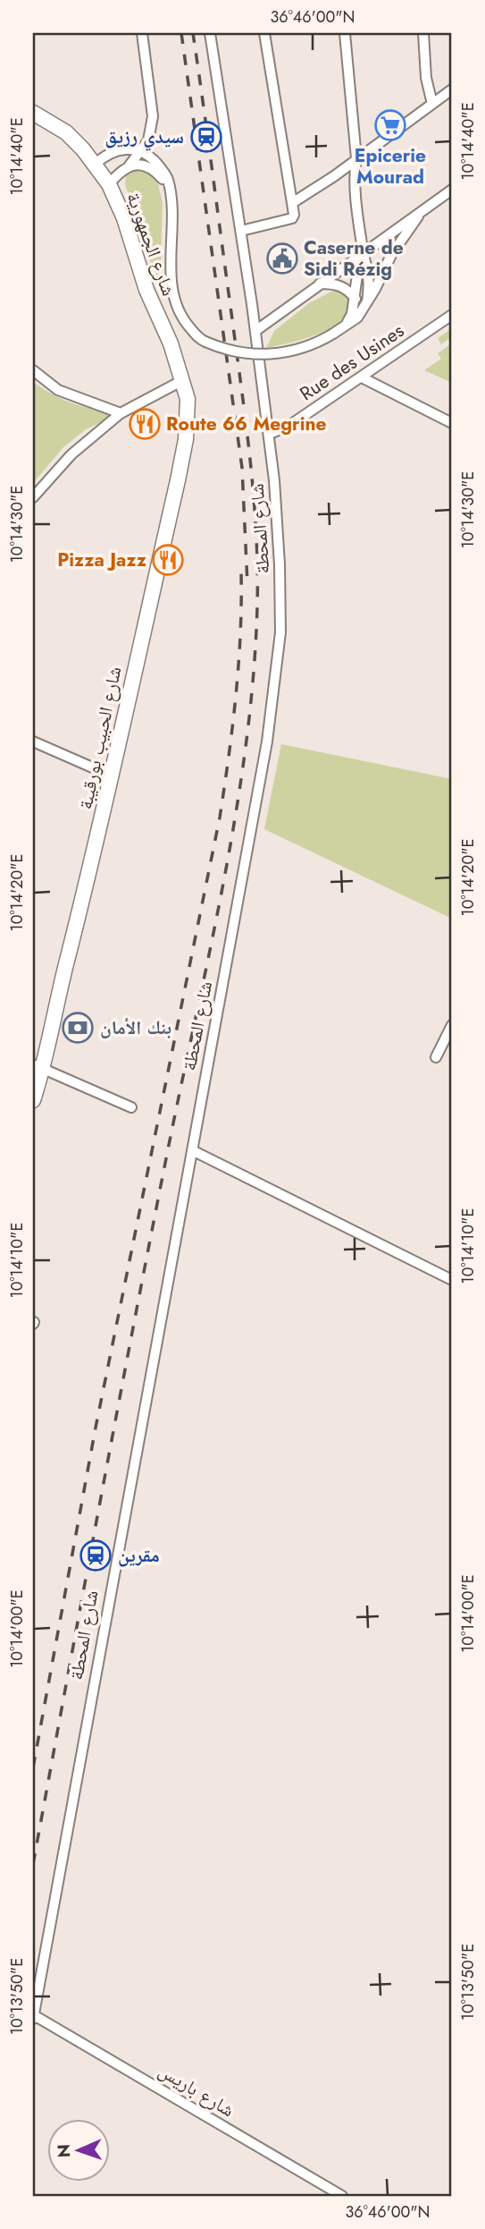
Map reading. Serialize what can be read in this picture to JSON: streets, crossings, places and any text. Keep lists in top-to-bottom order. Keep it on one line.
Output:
{"streets":{"street":["شارع الجمهورية","Rue des Usines","شارع المحطة","شارع الحبيب بورقيبة","شارع باريس"]},"crossings":[["شارع الجمهورية","شارع الحبيب بورقيبة"],["Rue des Usines","شارع المحطة"],["شارع المحطة","شارع باريس"]],"places":{"supermarket":["Epicerie Mourad"],"station":["سيدي رزيق","مقرين"],"public building":["Caserne de Sidi Rézig"],"restaurant":["Route 66 Megrine","Pizza Jazz"],"bank":["بنك الأمان"]},"north":"left","coordinates":["36°46'00\"N","10°14'40\"E","10°14'30\"E","10°14'20\"E","10°14'10\"E","10°14'00\"E","10°13'50\"E"]}
